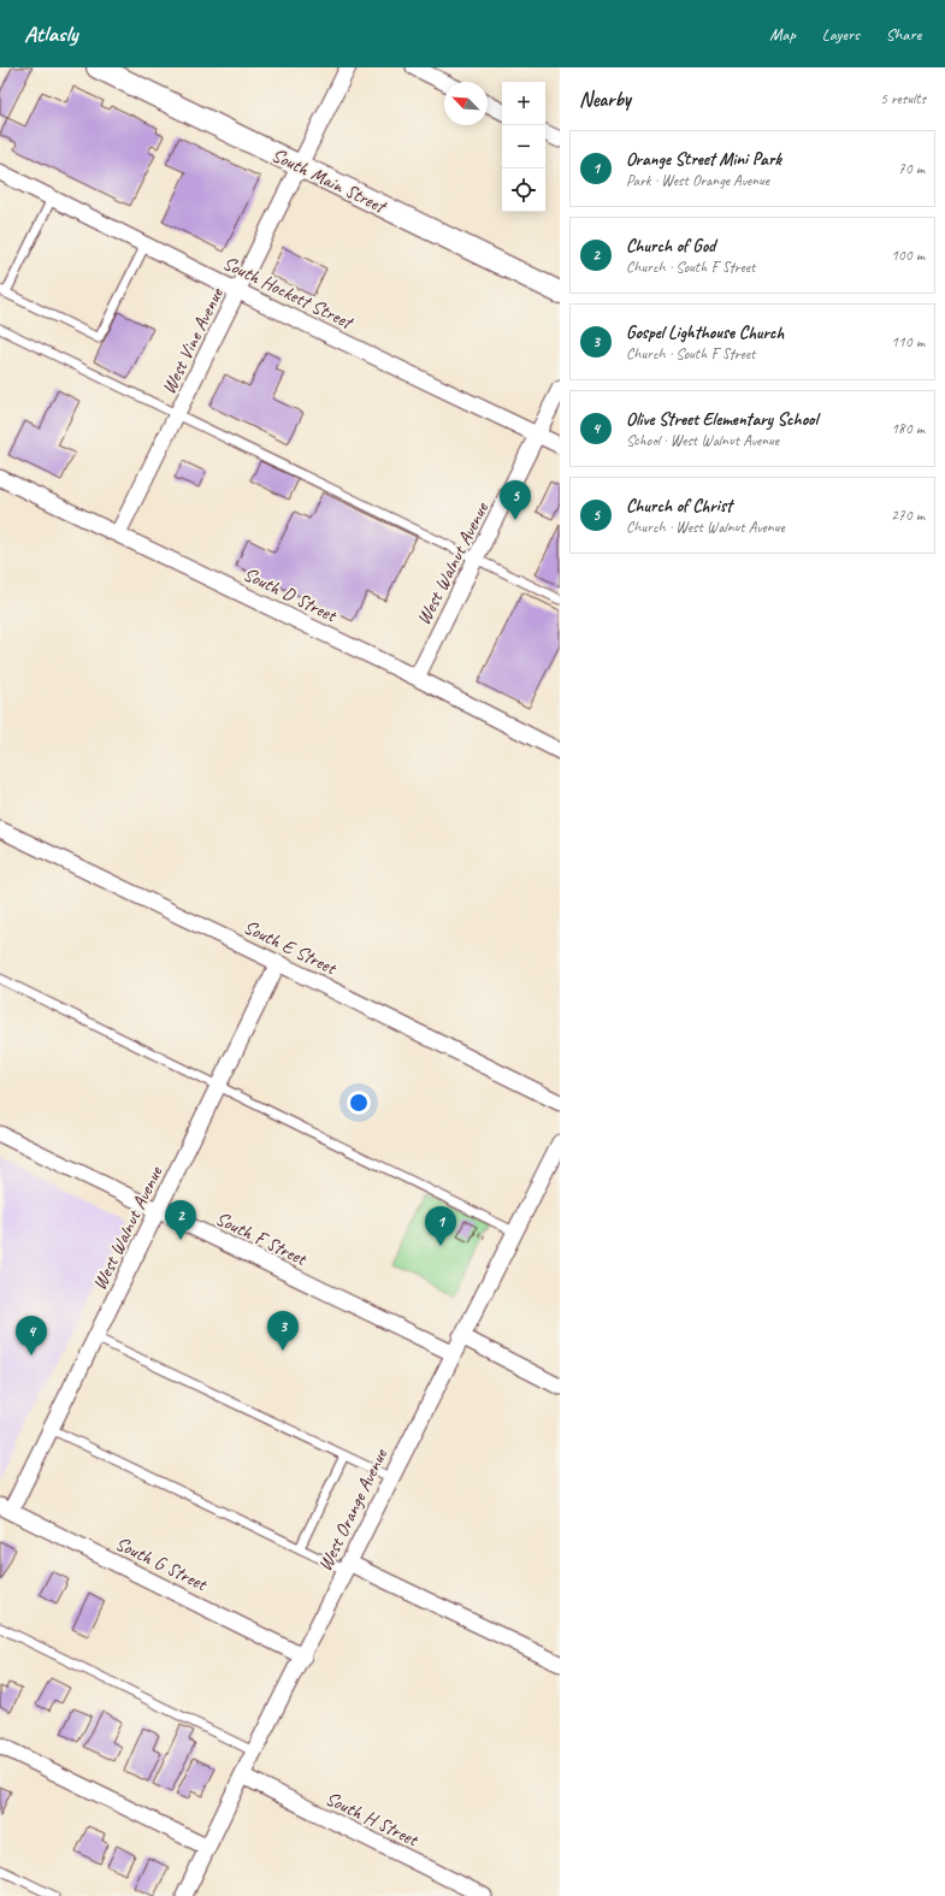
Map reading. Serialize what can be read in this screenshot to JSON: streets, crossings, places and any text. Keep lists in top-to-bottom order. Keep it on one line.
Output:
{"streets":{"main road":["South Main Street"],"street":["South Hockett Street","West Vine Avenue","West Walnut Avenue","South D Street","South E Street","South F Street","West Orange Avenue","South G Street","South H Street"]},"crossings":[["South Main Street","West Vine Avenue"],["South Hockett Street","West Vine Avenue"],["South Hockett Street","West Walnut Avenue"],["West Vine Avenue","South D Street"],["West Walnut Avenue","South D Street"],["West Walnut Avenue","South E Street"],["West Walnut Avenue","South F Street"],["West Walnut Avenue","South G Street"],["South F Street","West Orange Avenue"],["West Orange Avenue","South G Street"],["West Orange Avenue","South H Street"]],"north":"top left","page":{"header":"Atlasly","nav":["Map","Layers","Share"],"heading":["Nearby","5 results"],"map_buttons":["+","−"],"list":[{"mark":"1","name":"Orange Street Mini Park","note":"Park · West Orange Avenue","value":"70 m"},{"mark":"2","name":"Church of God","note":"Church · South F Street","value":"100 m"},{"mark":"3","name":"Gospel Lighthouse Church","note":"Church · South F Street","value":"110 m"},{"mark":"4","name":"Olive Street Elementary School","note":"School · West Walnut Avenue","value":"180 m"},{"mark":"5","name":"Church of Christ","note":"Church · West Walnut Avenue","value":"270 m"}],"pins":["5","2","1","3","4"]}}
